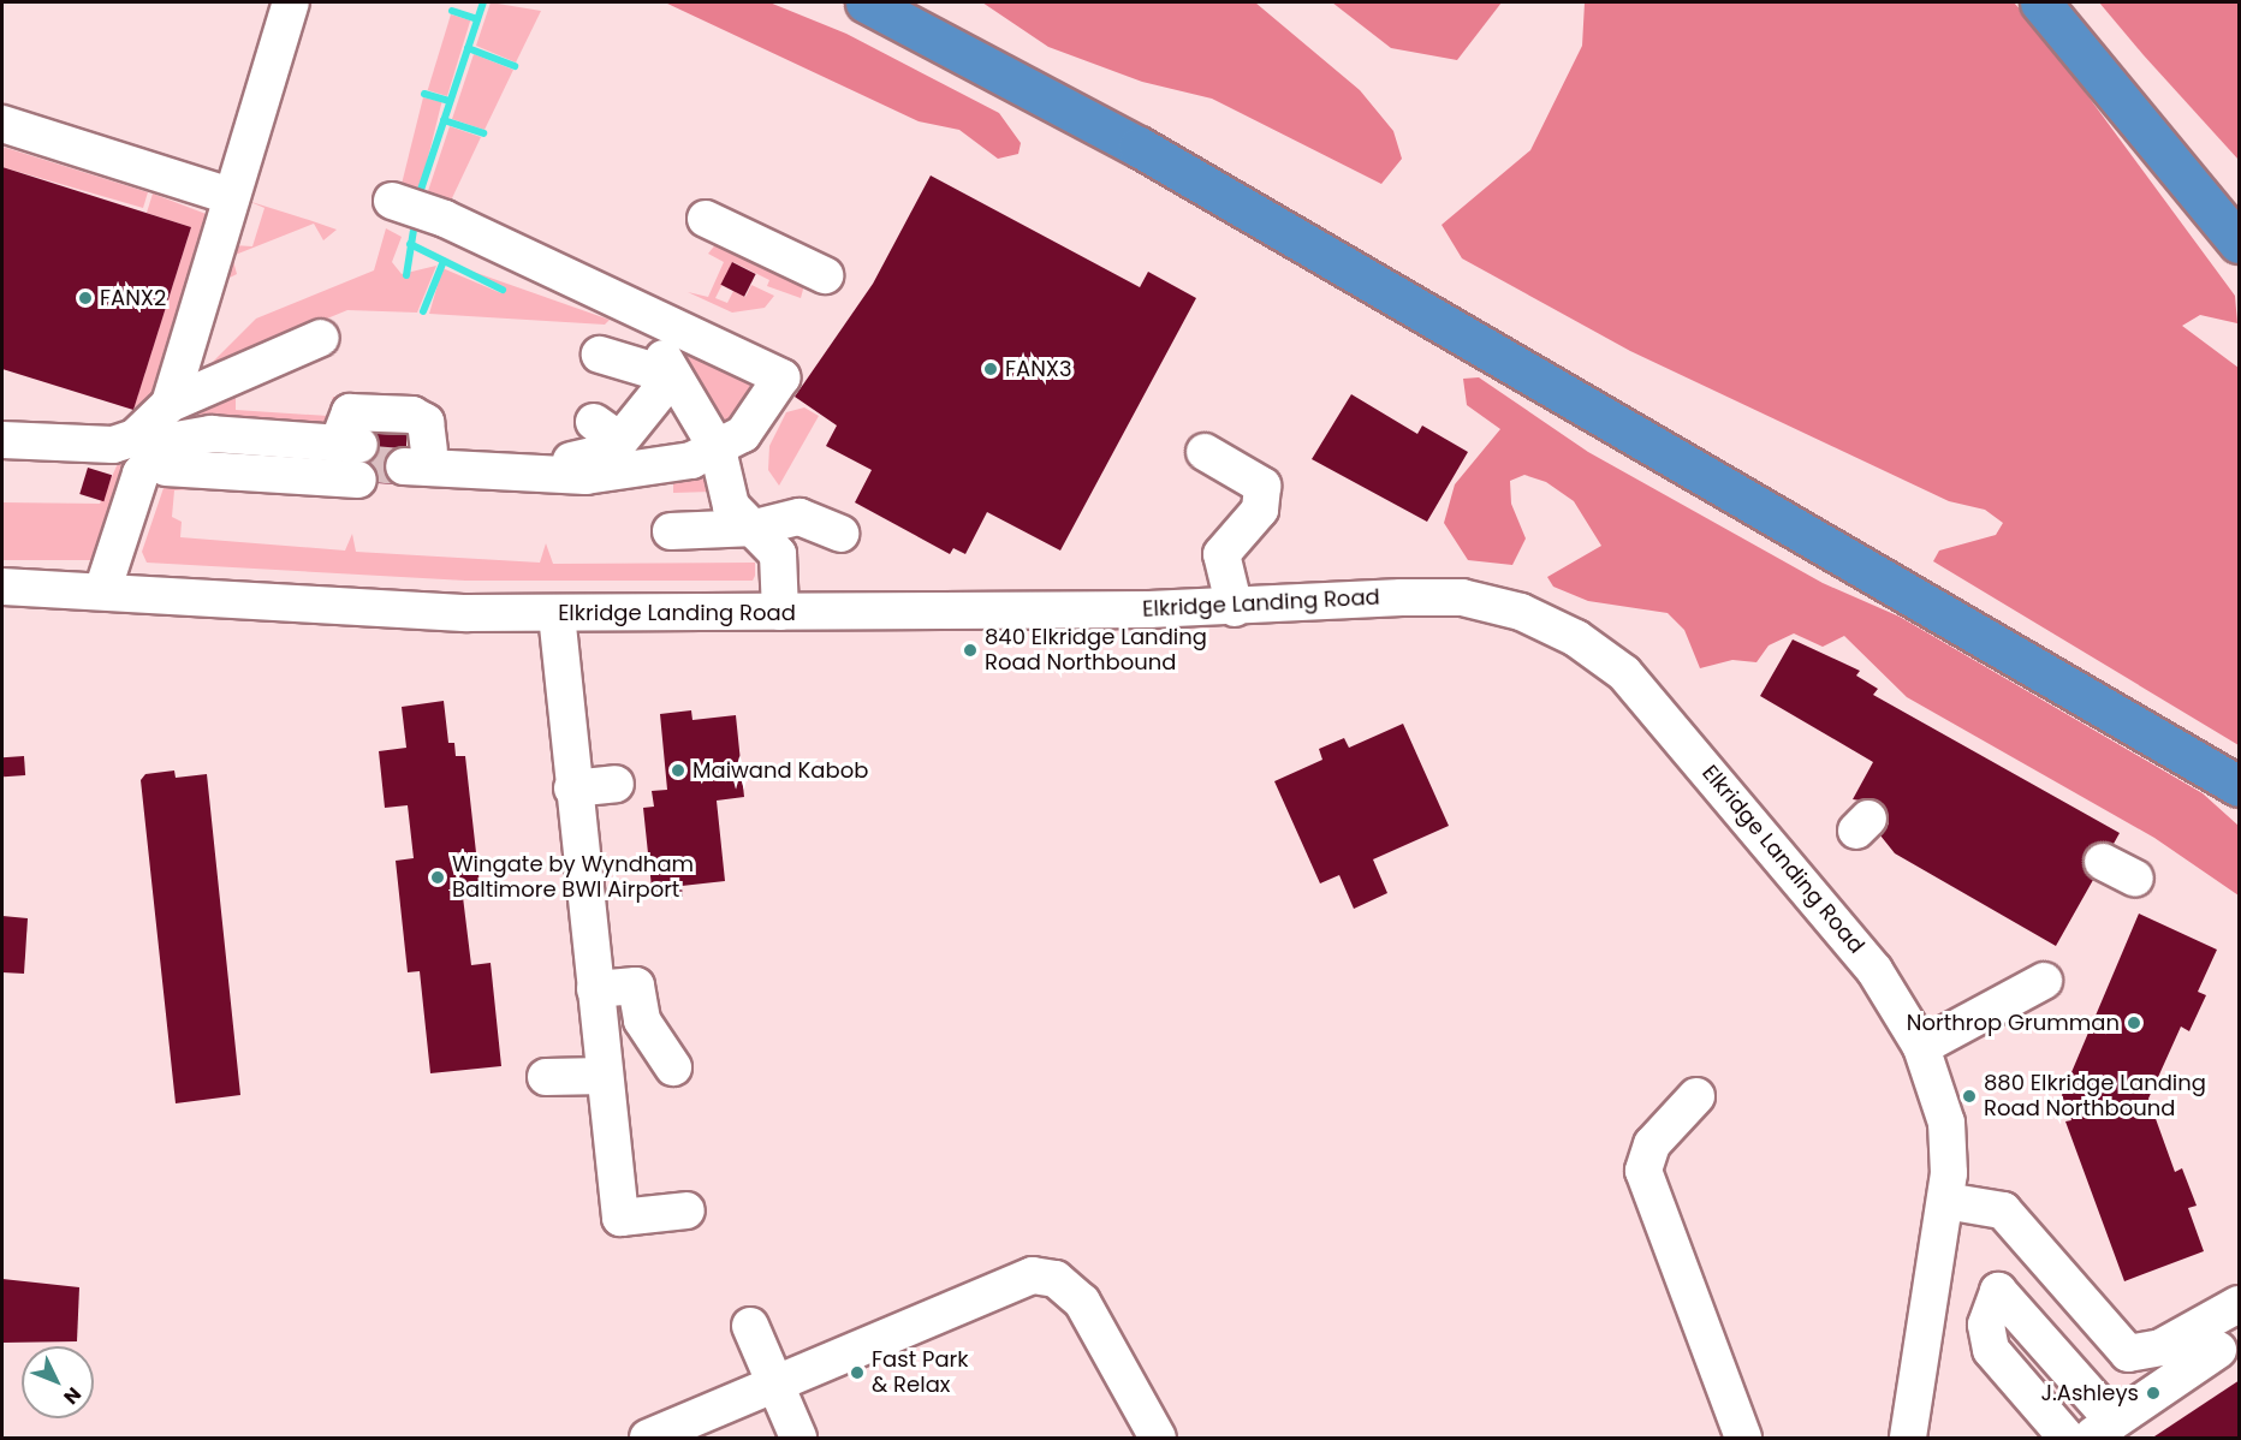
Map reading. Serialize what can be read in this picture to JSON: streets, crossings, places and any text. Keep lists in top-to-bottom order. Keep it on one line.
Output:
{"streets":{"street":["Elkridge Landing Road"]},"places":["FANX2","FANX3","840 Elkridge Landing Road Northbound","Maiwand Kabob","Wingate by Wyndham Baltimore BWI Airport","Northrop Grumman","880 Elkridge Landing Road Northbound","Fast Park & Relax","J.Ashleys"],"north":"bottom right"}
